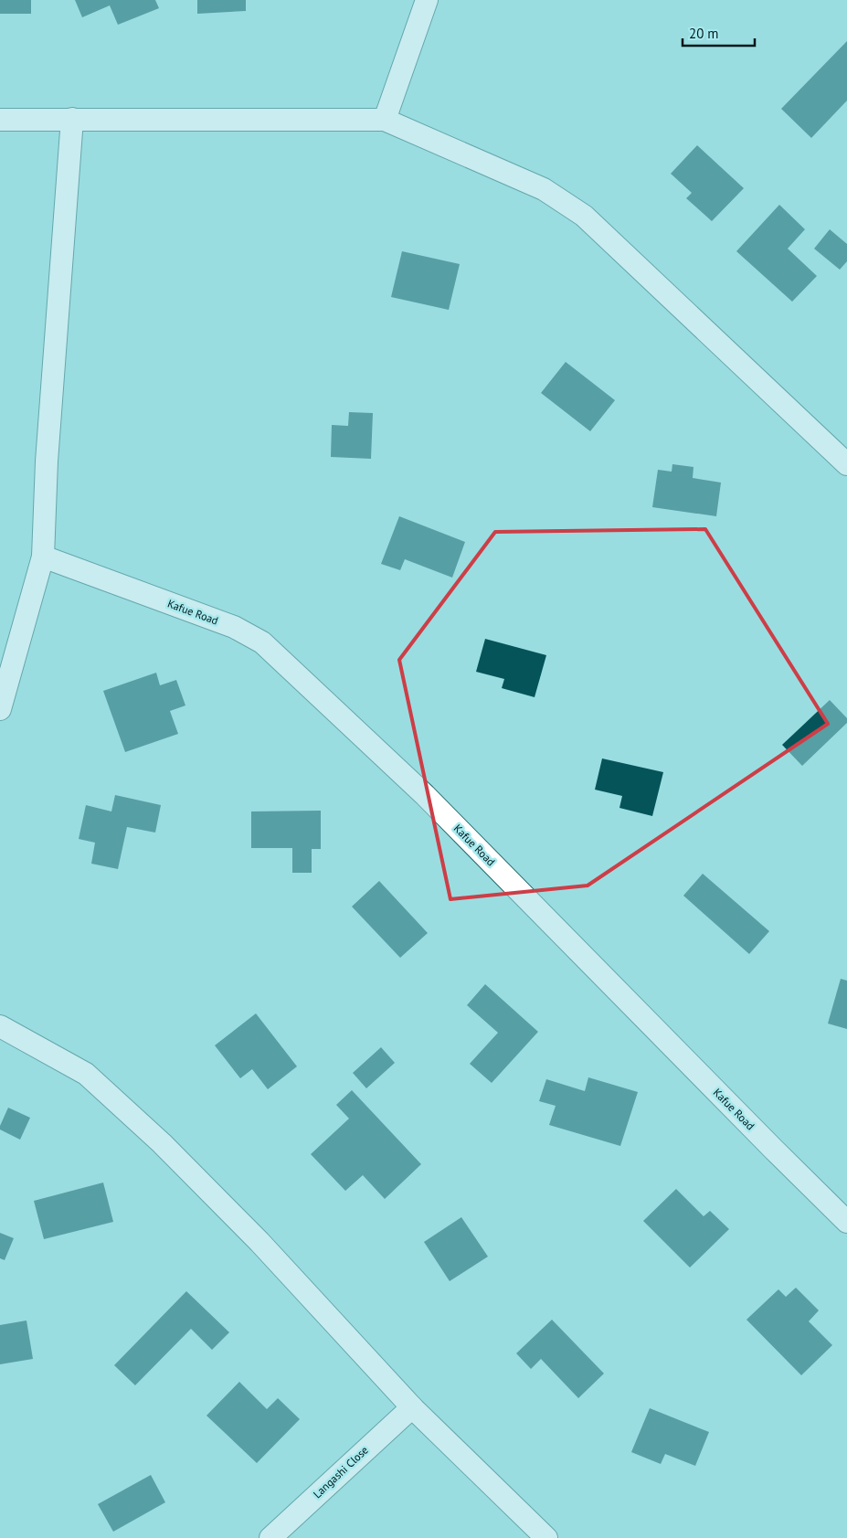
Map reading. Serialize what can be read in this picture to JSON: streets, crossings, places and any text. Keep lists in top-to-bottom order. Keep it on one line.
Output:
{"streets":{"street":["Kafue Road","Langashi Close"]},"scale_bar":"20 m"}
